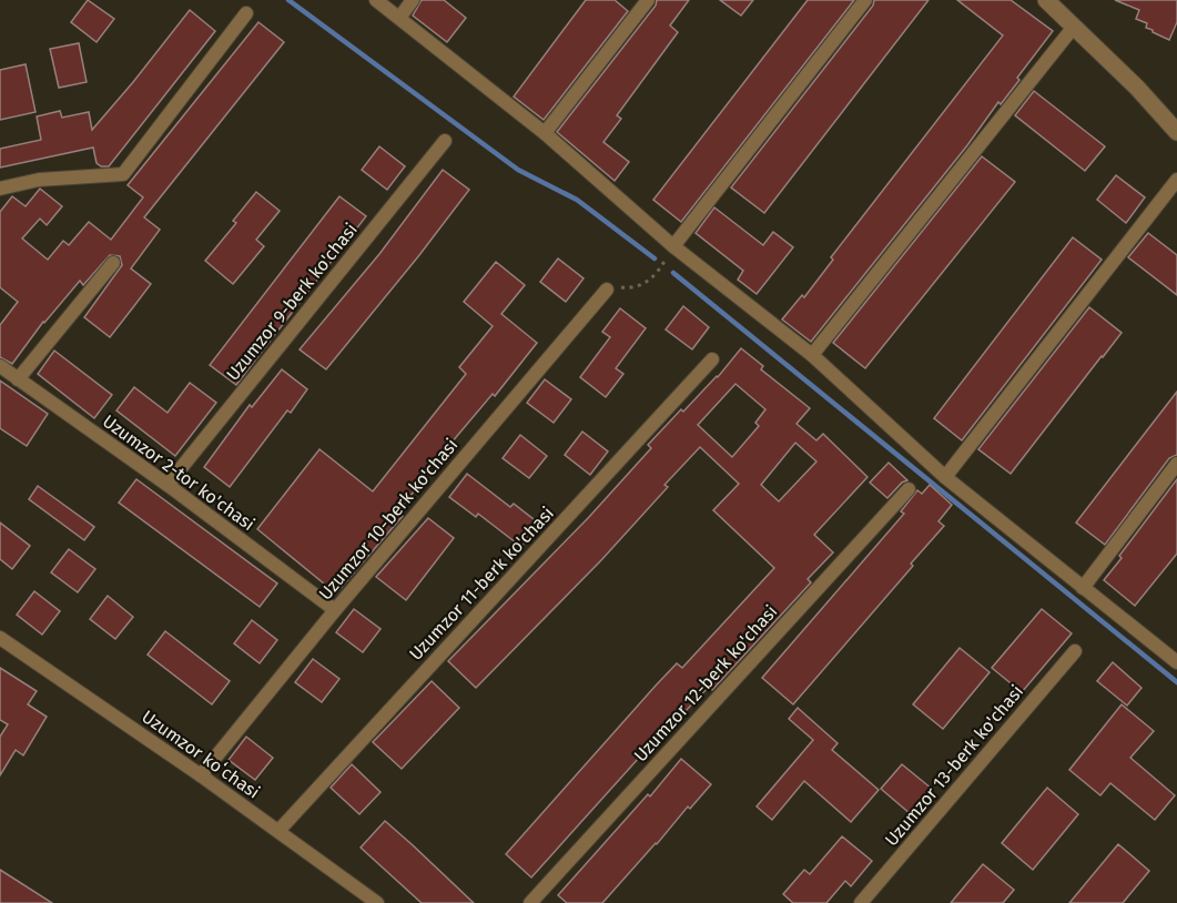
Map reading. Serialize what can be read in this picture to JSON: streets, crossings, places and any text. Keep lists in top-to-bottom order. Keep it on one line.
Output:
{"streets":{"street":["Uzumzor 9-berk ko'chasi","Uzumzor 2-tor ko'chasi","Uzumzor 10-berk ko'chasi","Uzumzor 11-berk ko'chasi","Uzumzor 12-berk ko'chasi","Uzumzor koʻchasi","Uzumzor 13-berk ko'chasi"]},"crossings":[["Uzumzor 9-berk ko'chasi","Uzumzor 2-tor ko'chasi"],["Uzumzor 2-tor ko'chasi","Uzumzor 10-berk ko'chasi"],["Uzumzor 10-berk ko'chasi","Uzumzor koʻchasi"],["Uzumzor 11-berk ko'chasi","Uzumzor koʻchasi"]]}
